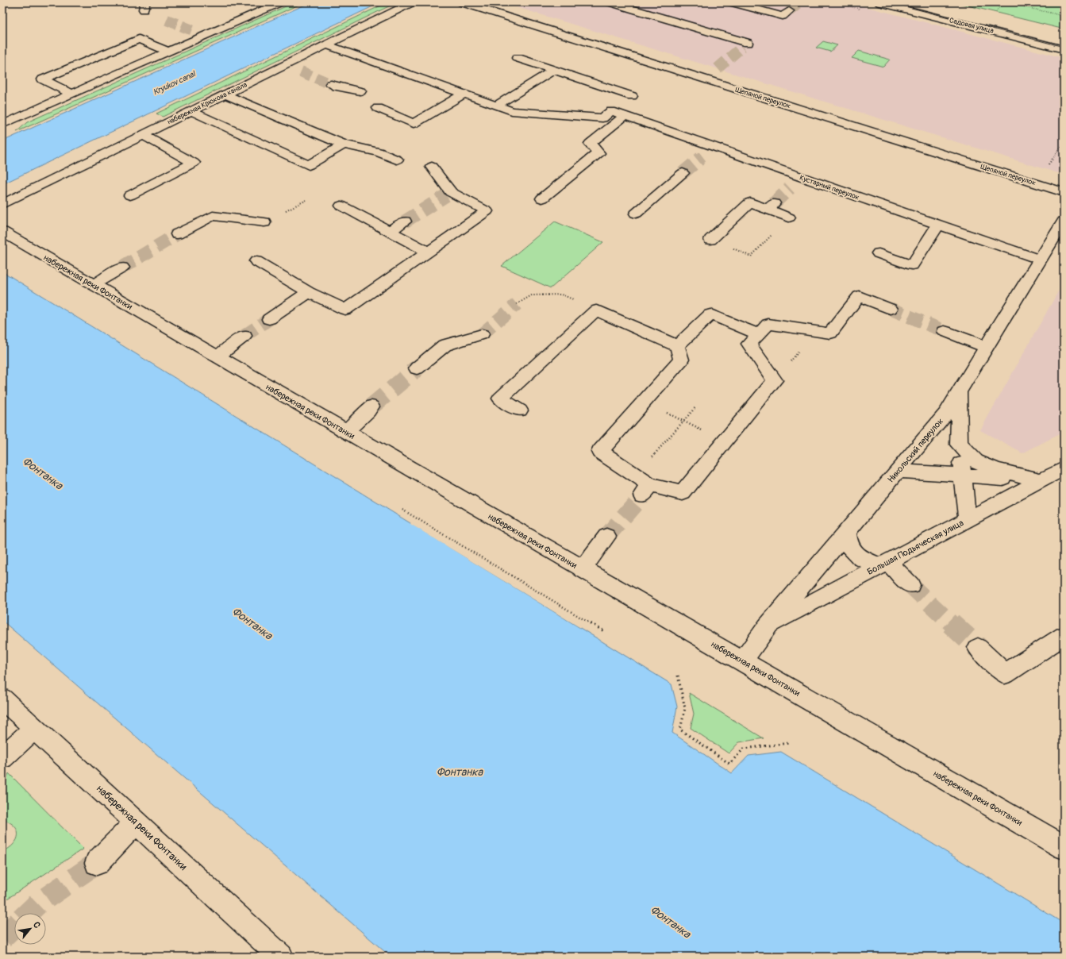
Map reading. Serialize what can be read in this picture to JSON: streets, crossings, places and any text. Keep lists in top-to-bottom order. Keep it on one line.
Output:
{"streets":{"street":["Садовая улица","Щепяной переулок","набережная Крюкова канала","Кустарный переулок","набережная реки Фонтанки","Никольский переулок","Большая Подьяческая улица"]},"crossings":[["Кустарный переулок","Никольский переулок"],["набережная реки Фонтанки","Никольский переулок"],["Никольский переулок","Большая Подьяческая улица"]],"water":["Kryukov canal","Фонтанка"],"north":"top right"}
